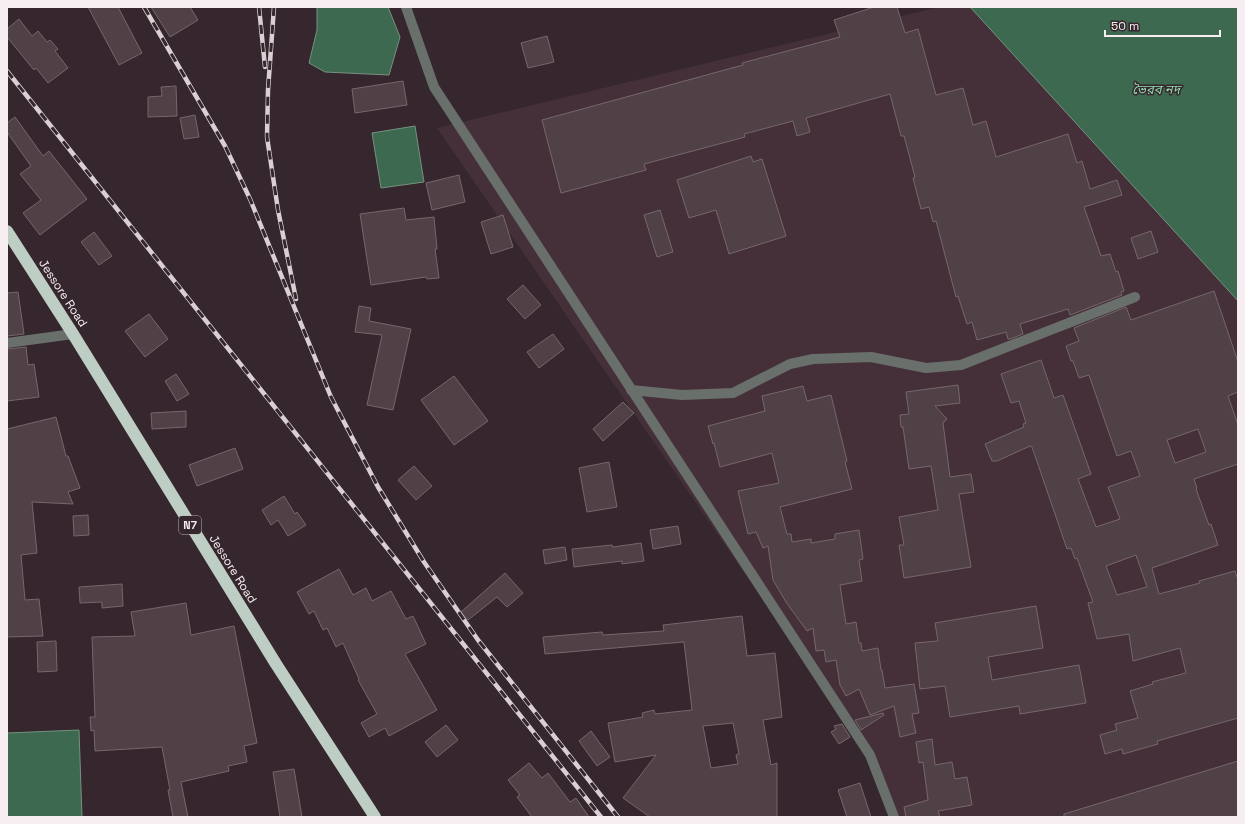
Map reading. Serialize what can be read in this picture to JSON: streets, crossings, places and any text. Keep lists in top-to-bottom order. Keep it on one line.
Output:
{"streets":{"highway":["Jessore Road","N7"]},"water":["ভৈরব নদ"],"scale_bar":"50 m"}
